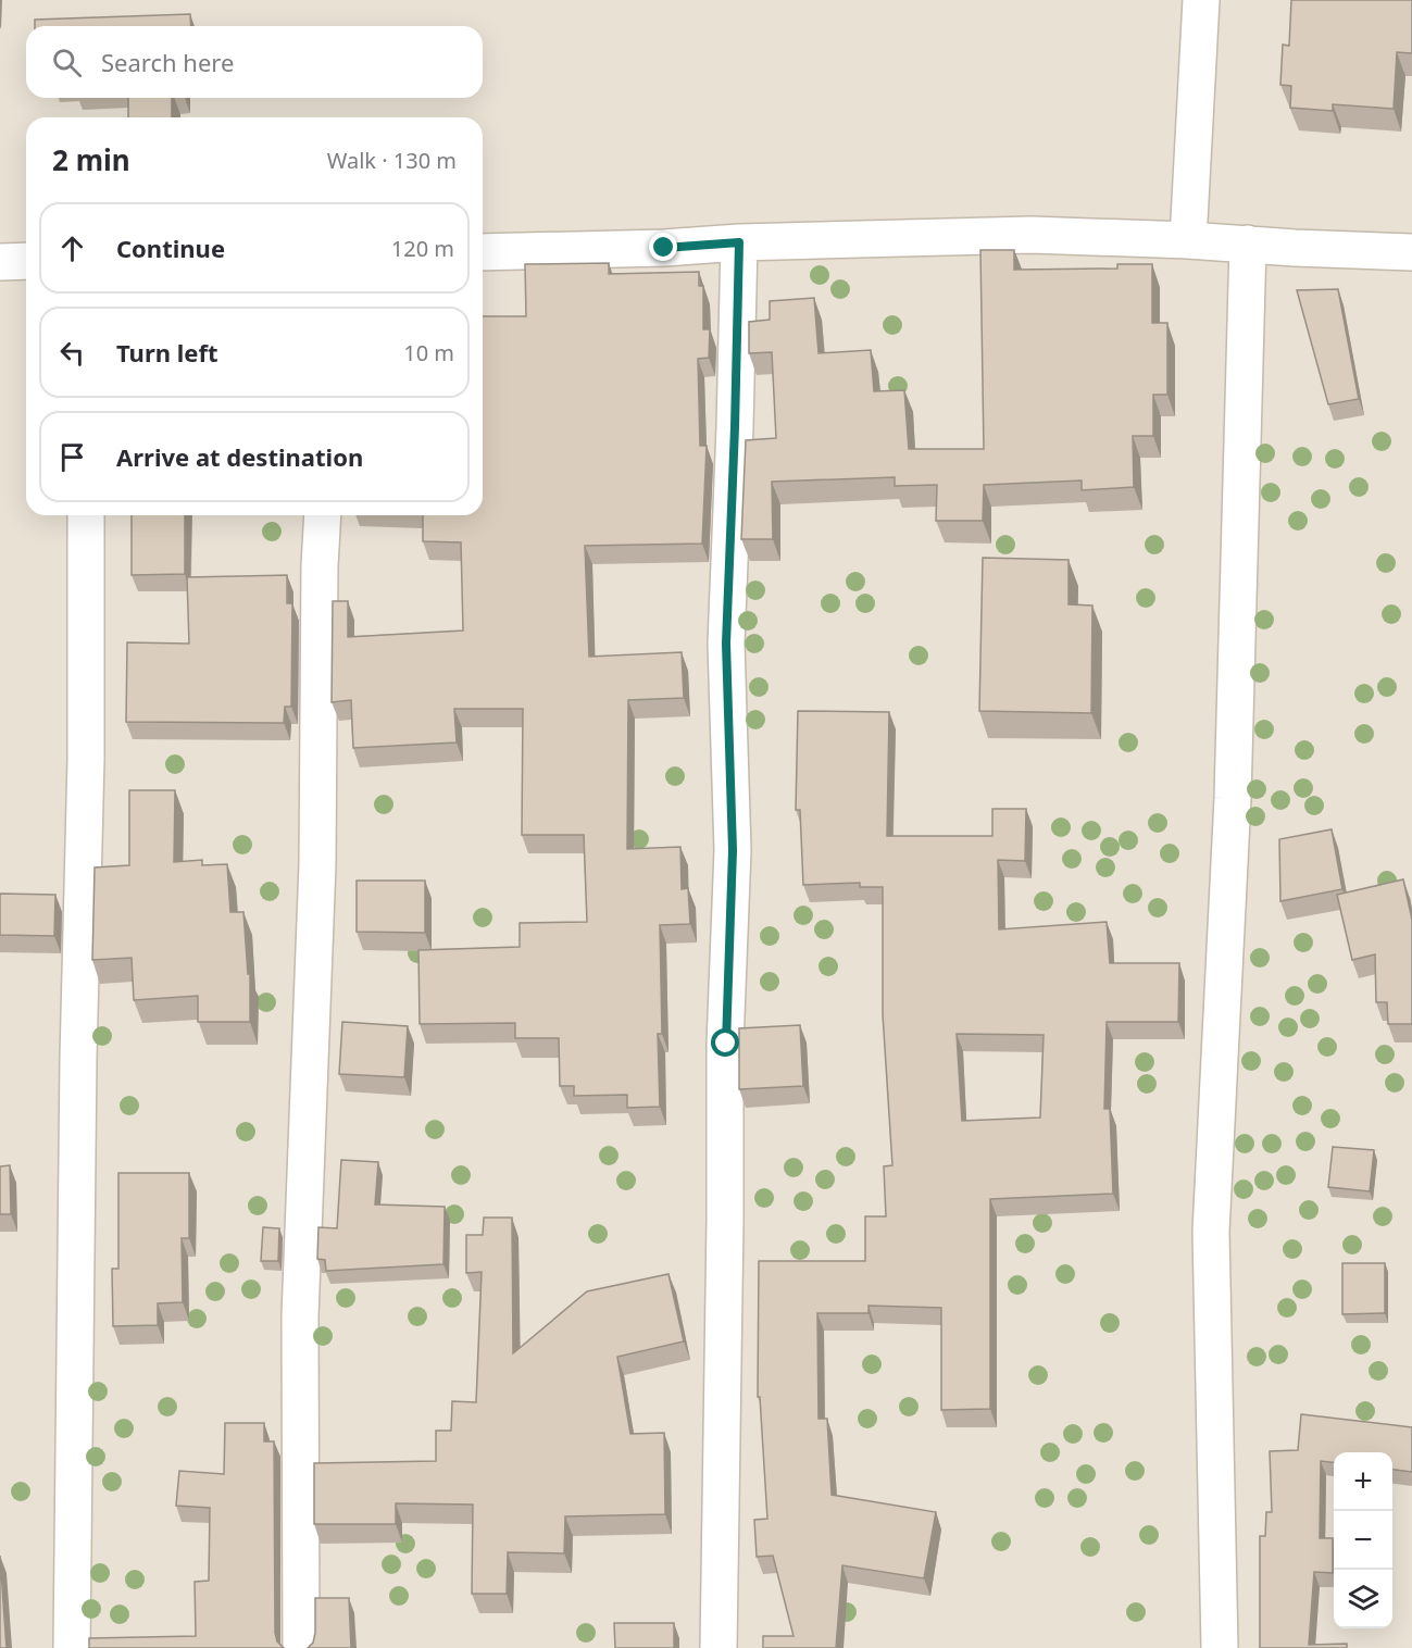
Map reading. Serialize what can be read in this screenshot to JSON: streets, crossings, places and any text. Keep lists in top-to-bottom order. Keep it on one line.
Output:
{"page":{"search":"Search here","heading":["2 min","Walk · 130 m"],"list":[["Continue","120 m"],["Turn left","10 m"],"Arrive at destination"],"map_buttons":["+","−"]}}
